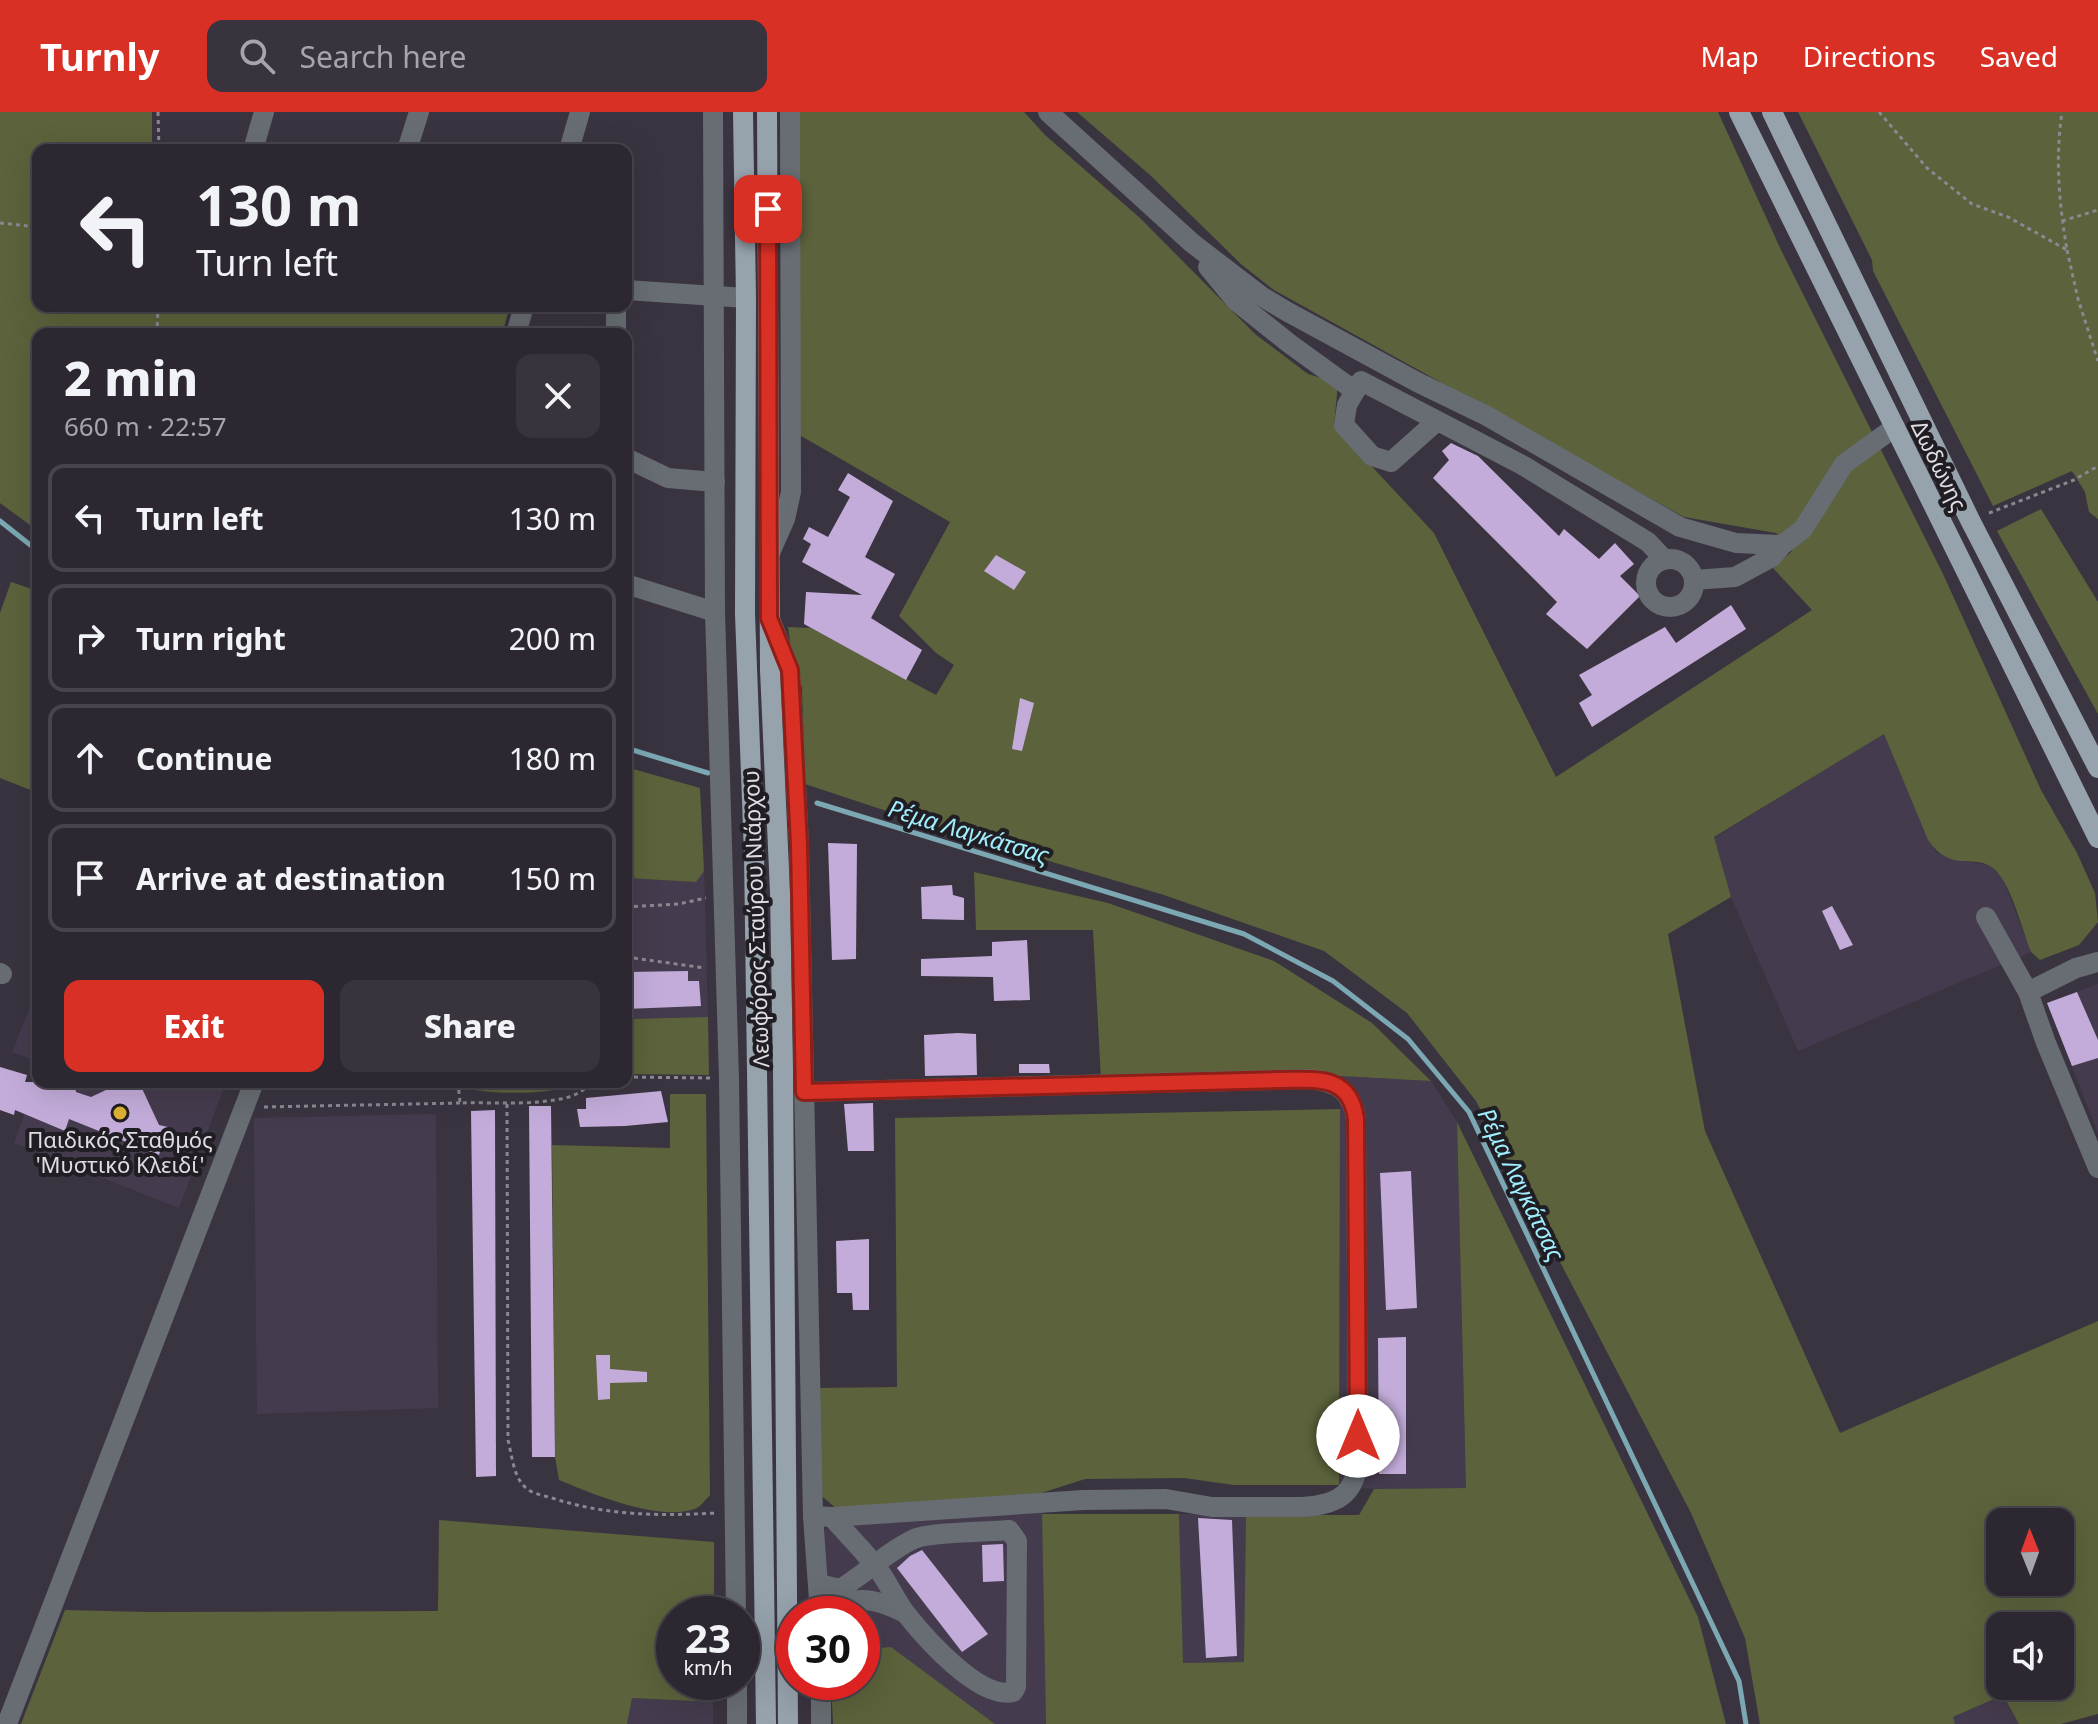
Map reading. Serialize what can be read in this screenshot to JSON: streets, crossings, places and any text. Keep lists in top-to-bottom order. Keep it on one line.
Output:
{"streets":{"main road":["Δωδώνης","Λεωφόρος Σταύρου Νιάρχου"]},"water":["Ρέμα Λαγκάτσας"],"places":["Παιδικός Σταθμός 'Μυστικό Κλειδί'"],"north":"top","page":{"header":"Turnly","search":"Search here","nav":["Map","Directions","Saved"],"turn":["130 m","Turn left"],"heading":["2 min","660 m · 22:57"],"list":[{"name":"Turn left","value":"130 m"},{"name":"Turn right","value":"200 m"},{"name":"Continue","value":"180 m"},{"name":"Arrive at destination","value":"150 m"}],"buttons":["Exit","Share"],"speed":"23 km/h","limit":"30"}}
